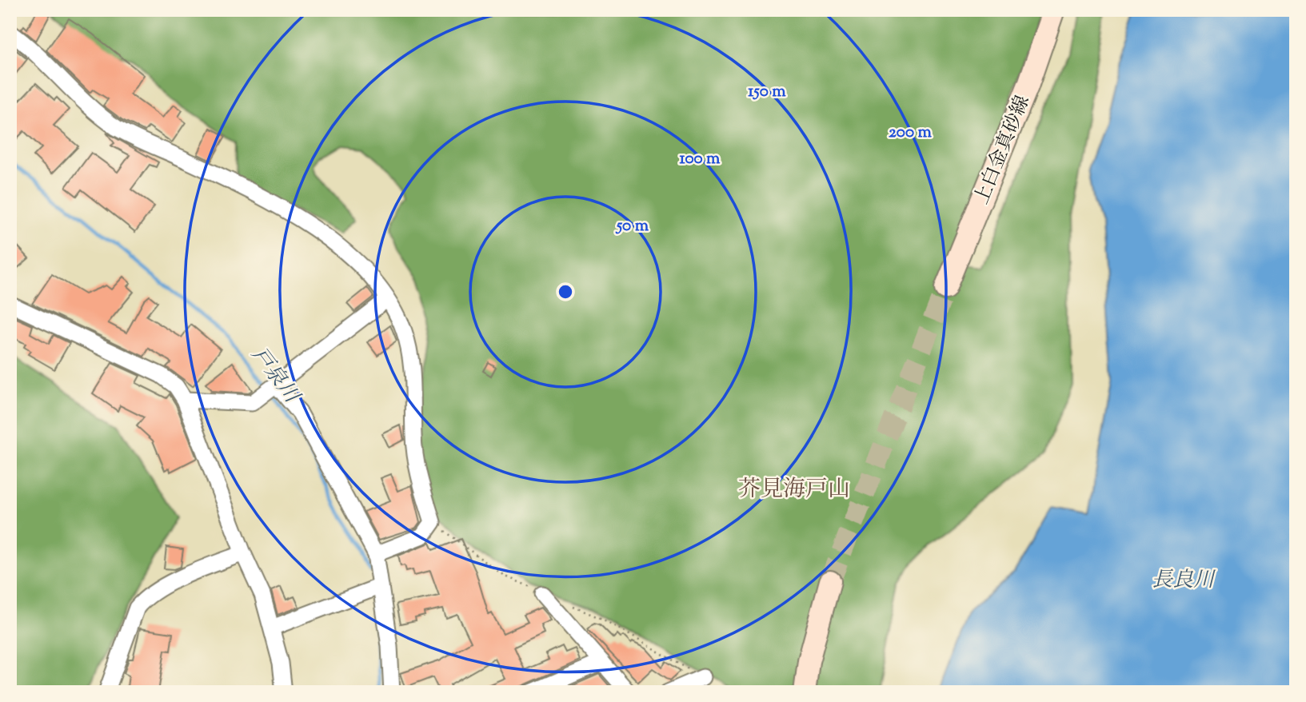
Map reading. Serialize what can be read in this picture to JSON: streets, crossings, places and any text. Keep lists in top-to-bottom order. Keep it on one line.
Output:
{"streets":{"main road":["上白金真砂線"]},"districts":["芥見海戸山"],"water":["戸泉川","長良川"],"rings":["150 m","200 m","100 m","50 m"]}
